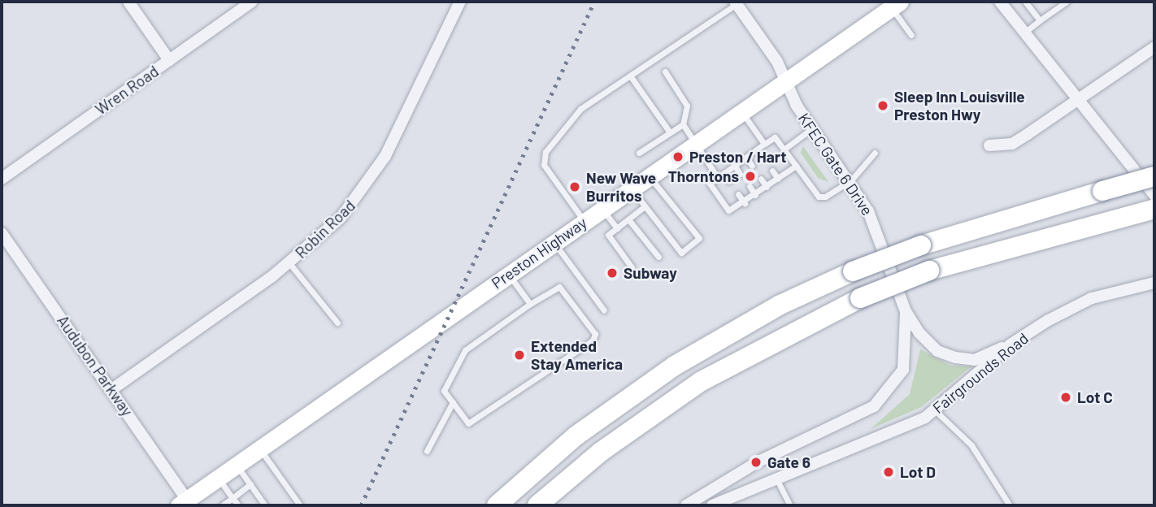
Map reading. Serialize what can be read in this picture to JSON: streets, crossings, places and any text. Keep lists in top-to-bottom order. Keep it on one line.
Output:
{"streets":{"main road":["Preston Highway"],"street":["Wren Road","KFEC Gate 6 Drive","Robin Road","Audubon Parkway","Fairgrounds Road"]},"crossings":[["KFEC Gate 6 Drive","Preston Highway"],["Robin Road","Audubon Parkway"],["Preston Highway","Audubon Parkway"]],"places":["Sleep Inn Louisville Preston Hwy","Preston / Hart","Thorntons","New Wave Burritos","Subway","Extended Stay America","Lot C","Gate 6","Lot D"]}
